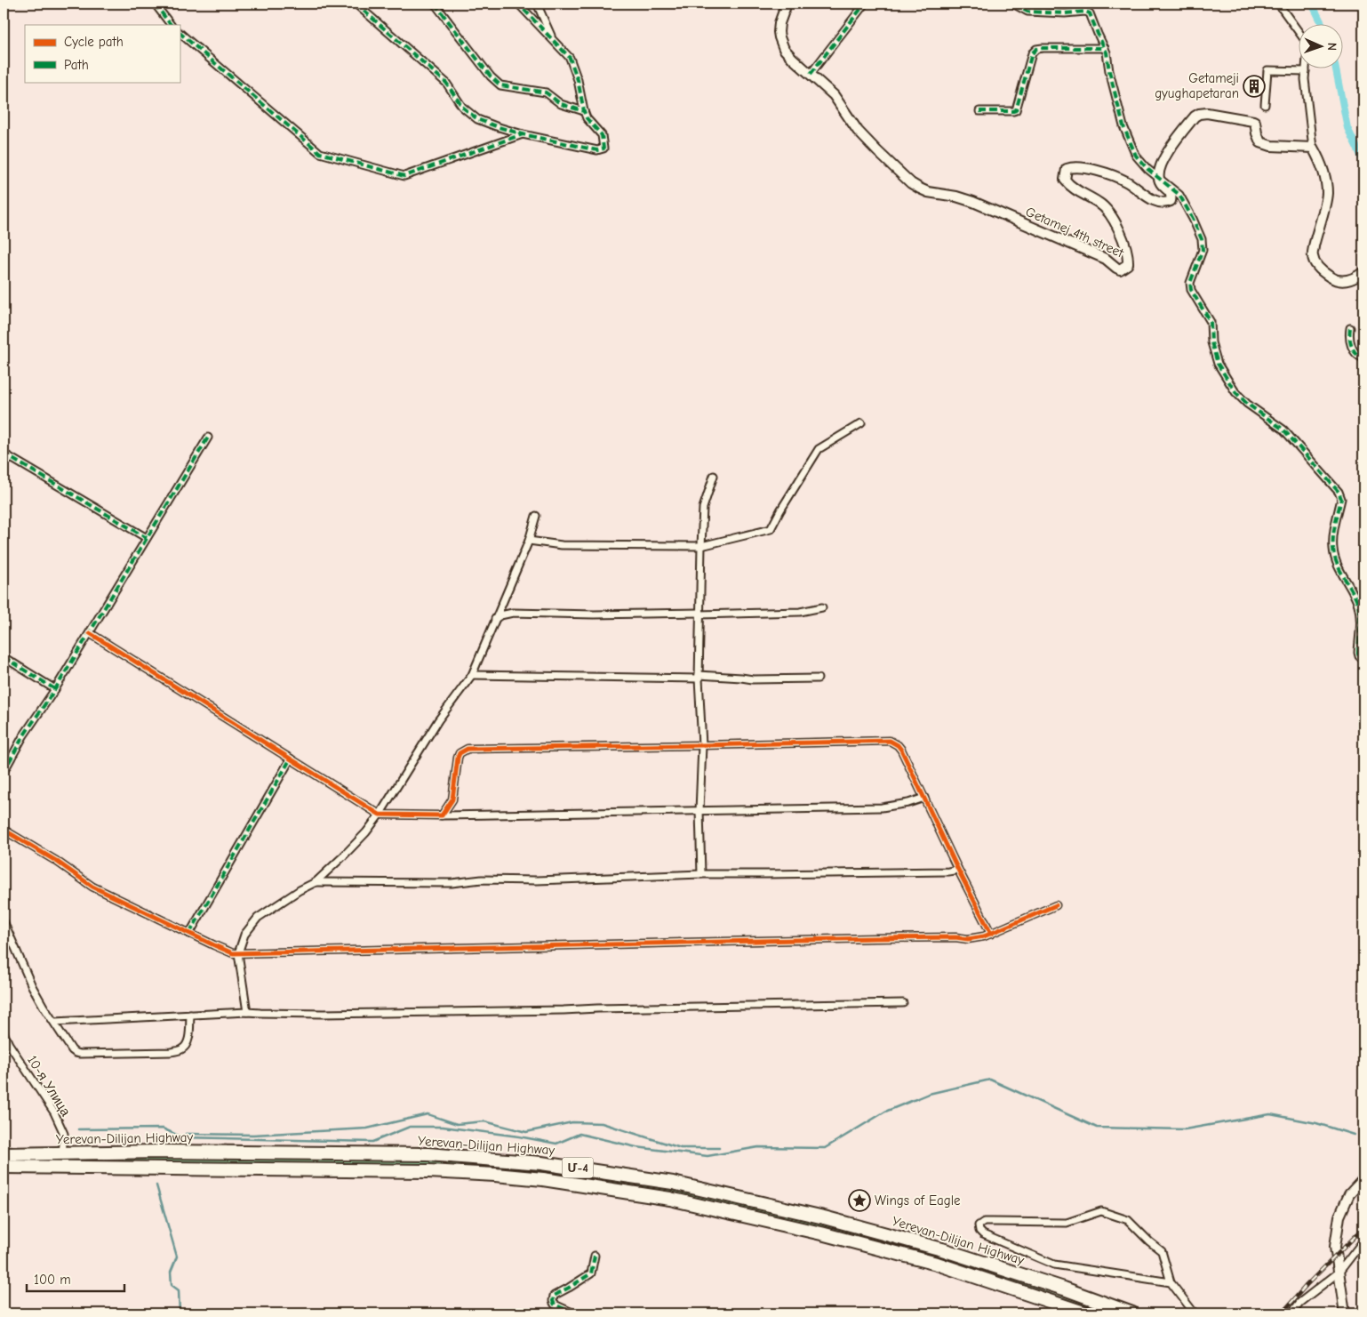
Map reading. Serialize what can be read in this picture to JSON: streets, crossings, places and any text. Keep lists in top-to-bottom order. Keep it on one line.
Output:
{"streets":{"highway":["Yerevan-Dilijan Highway","Մ-4"],"street":["Getamej 4th street","10-я Улица"]},"crossings":[["10-я Улица","Yerevan-Dilijan Highway"]],"places":{"building":["Getameji gyughapetaran"],"place":["Wings of Eagle"]},"legend":["Cycle path","Path"],"scale_bar":"100 m","north":"right"}
